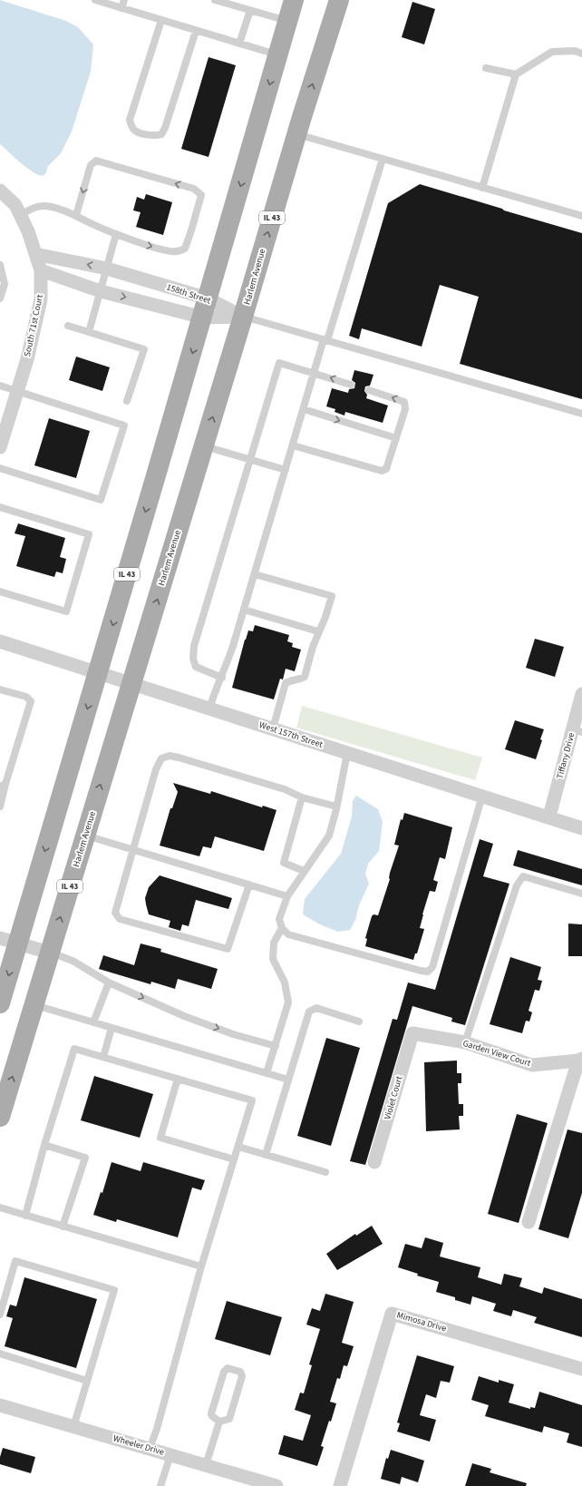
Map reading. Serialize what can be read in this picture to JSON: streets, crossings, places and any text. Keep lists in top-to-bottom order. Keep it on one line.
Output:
{"streets":{"main road":["IL 43","Harlem Avenue"],"street":["158th Street","South 71st Court","West 157th Street","Tiffany Drive","Garden View Court","Violet Court","Mimosa Drive","Wheeler Drive"]},"crossings":[["IL 43","158th Street"],["IL 43","West 157th Street"],["Harlem Avenue","158th Street"],["Harlem Avenue","West 157th Street"],["158th Street","South 71st Court"],["West 157th Street","Tiffany Drive"],["Garden View Court","Violet Court"]]}
